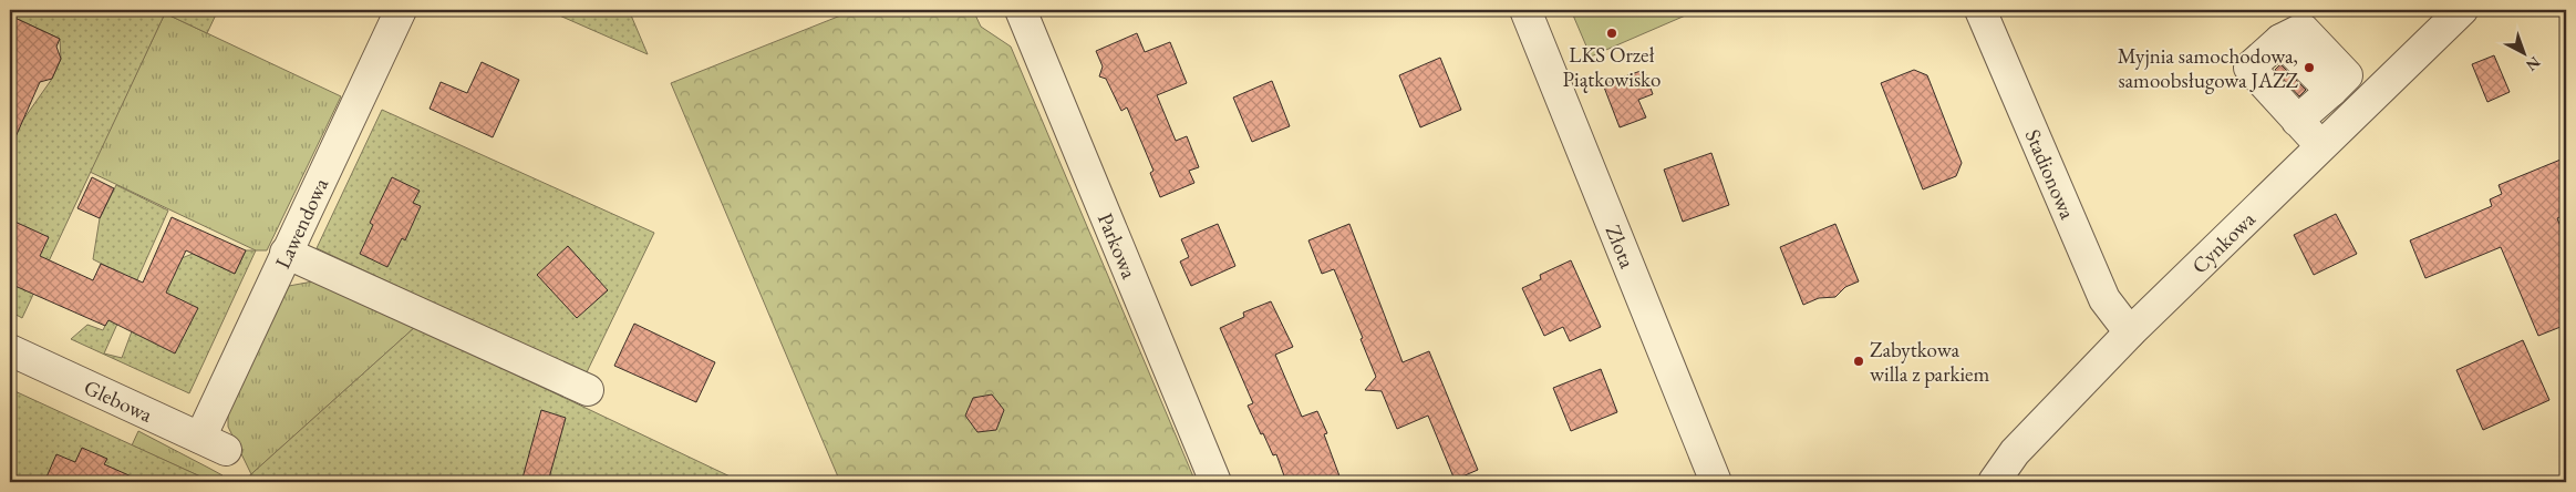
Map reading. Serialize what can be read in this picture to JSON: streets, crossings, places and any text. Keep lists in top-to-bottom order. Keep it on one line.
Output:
{"streets":{"street":["Stadionowa","Lawendowa","Cynkowa","Parkowa","Złota","Glebowa"]},"crossings":[["Stadionowa","Cynkowa"],["Lawendowa","Glebowa"]],"places":["LKS Orzeł Piątkowisko","Myjnia samochodowa, samoobsługowa JAZZ","Zabytkowa willa z parkiem"],"north":"bottom right"}
